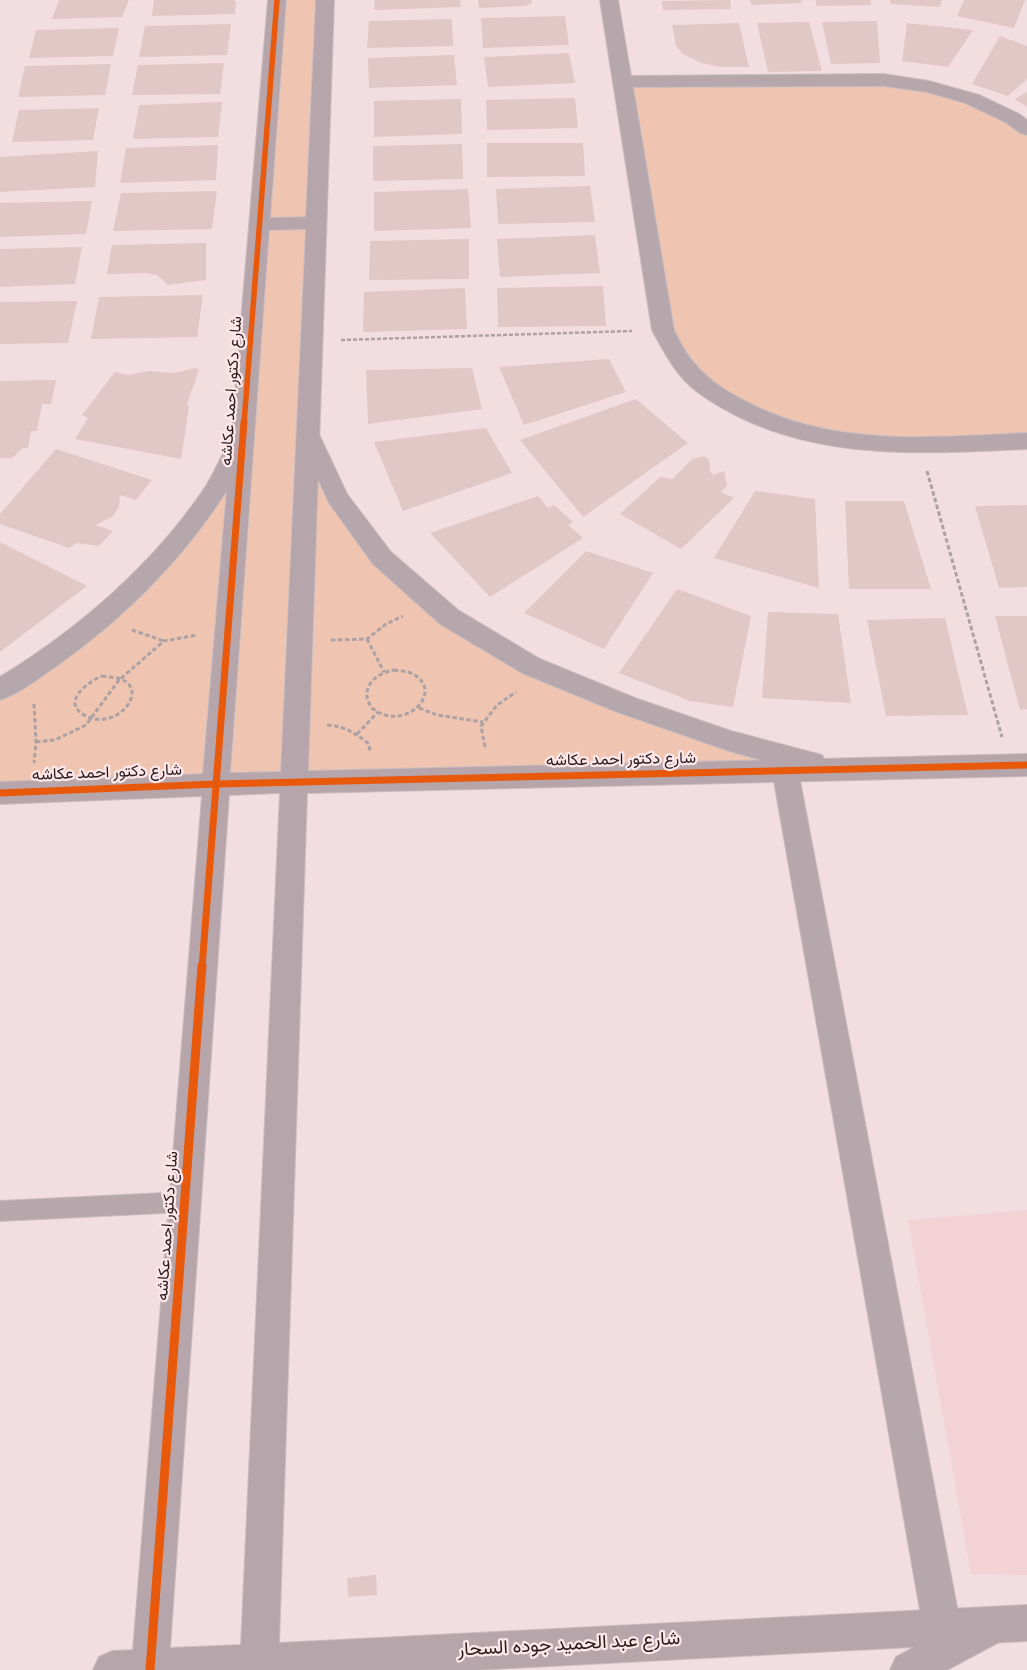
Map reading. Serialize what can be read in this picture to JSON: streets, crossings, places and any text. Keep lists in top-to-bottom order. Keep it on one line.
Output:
{"streets":{"street":["شارع دكتور احمد عكاشه","شارع عبد الحميد جوده السحار"]},"crossings":[["شارع دكتور احمد عكاشه","شارع عبد الحميد جوده السحار"]]}
